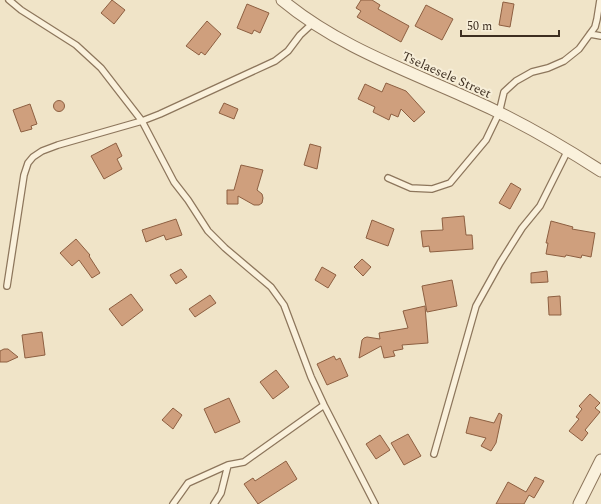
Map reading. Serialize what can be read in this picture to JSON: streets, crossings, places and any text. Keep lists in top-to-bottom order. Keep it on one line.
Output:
{"streets":{"street":["Tselaesele Street"]},"scale_bar":"50 m"}
